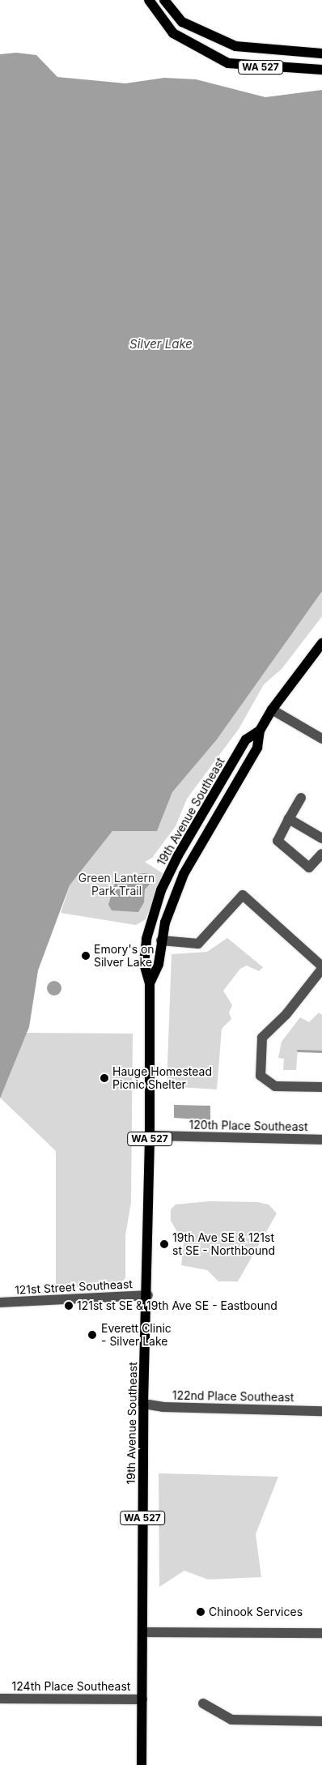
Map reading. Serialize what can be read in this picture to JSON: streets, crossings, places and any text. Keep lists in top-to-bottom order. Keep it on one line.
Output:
{"streets":{"main road":["WA 527","19th Avenue Southeast"],"street":["120th Place Southeast","121st Street Southeast","122nd Place Southeast","124th Place Southeast"]},"crossings":[["19th Avenue Southeast","120th Place Southeast"],["19th Avenue Southeast","121st Street Southeast"],["19th Avenue Southeast","122nd Place Southeast"],["19th Avenue Southeast","124th Place Southeast"]],"water":["Silver Lake"],"parks":["Green Lantern Park Trail"],"places":["Emory's on Silver Lake","Hauge Homestead Picnic Shelter","19th Ave SE & 121st st SE - Northbound","121st st SE & 19th Ave SE - Eastbound","Everett Clinic - Silver Lake","Chinook Services"]}
